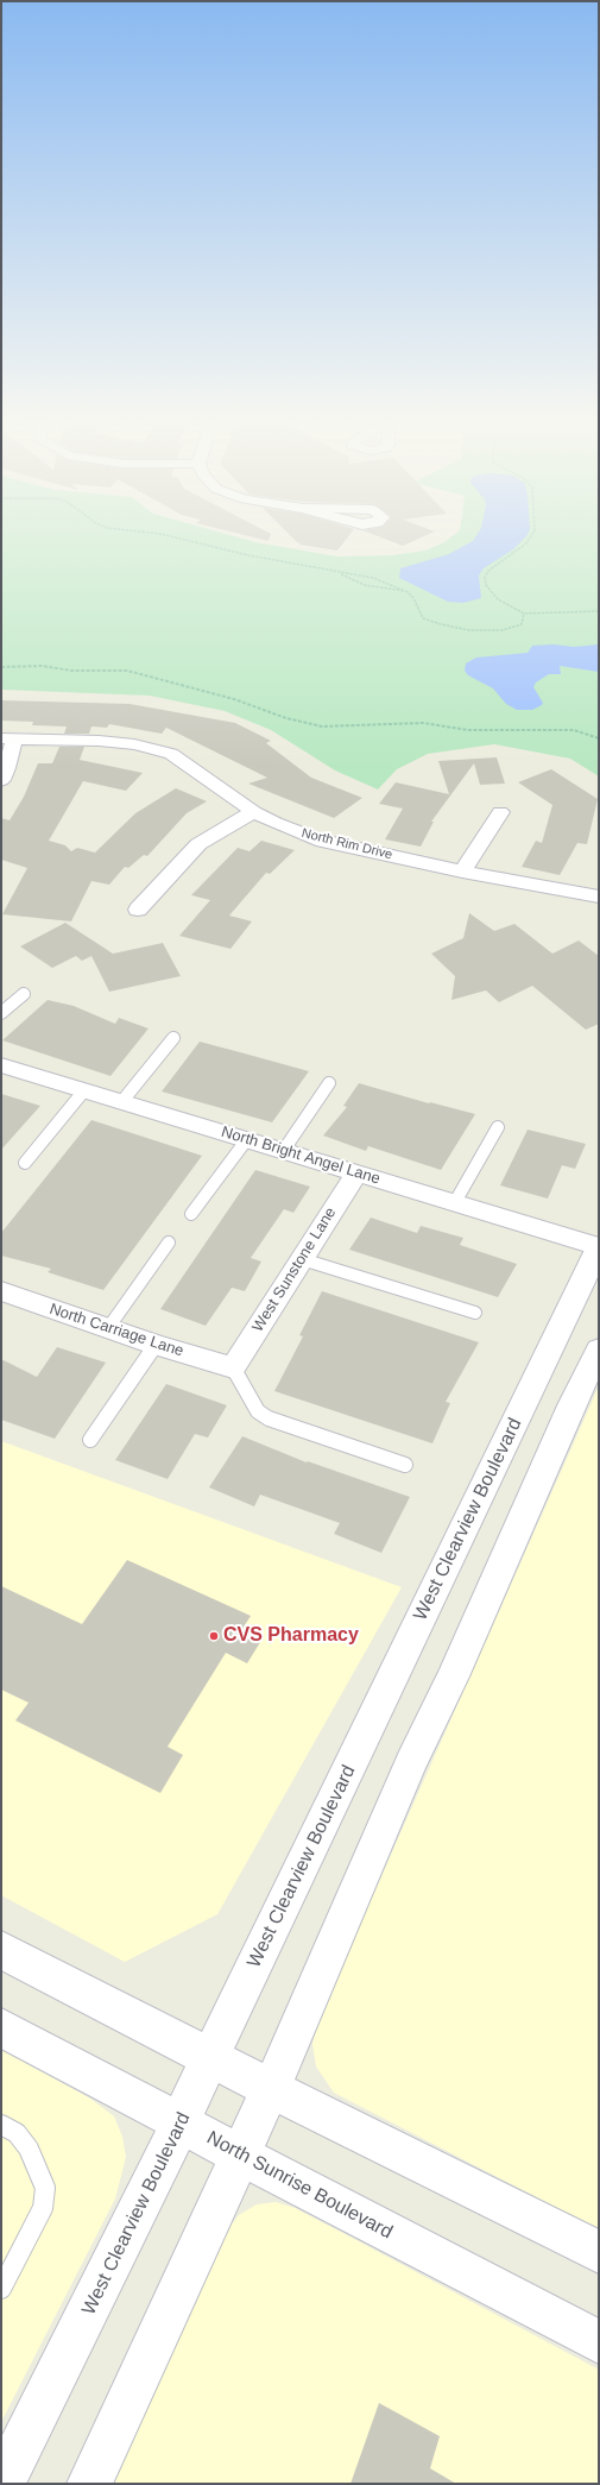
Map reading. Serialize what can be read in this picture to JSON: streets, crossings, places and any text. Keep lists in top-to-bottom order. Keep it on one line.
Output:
{"streets":{"street":["North Rim Drive","North Bright Angel Lane","West Sunstone Lane","North Carriage Lane","West Clearview Boulevard","North Sunrise Boulevard"]},"crossings":[["North Bright Angel Lane","West Sunstone Lane"],["North Bright Angel Lane","West Clearview Boulevard"],["West Sunstone Lane","North Carriage Lane"],["West Clearview Boulevard","North Sunrise Boulevard"]],"places":["CVS Pharmacy"]}
